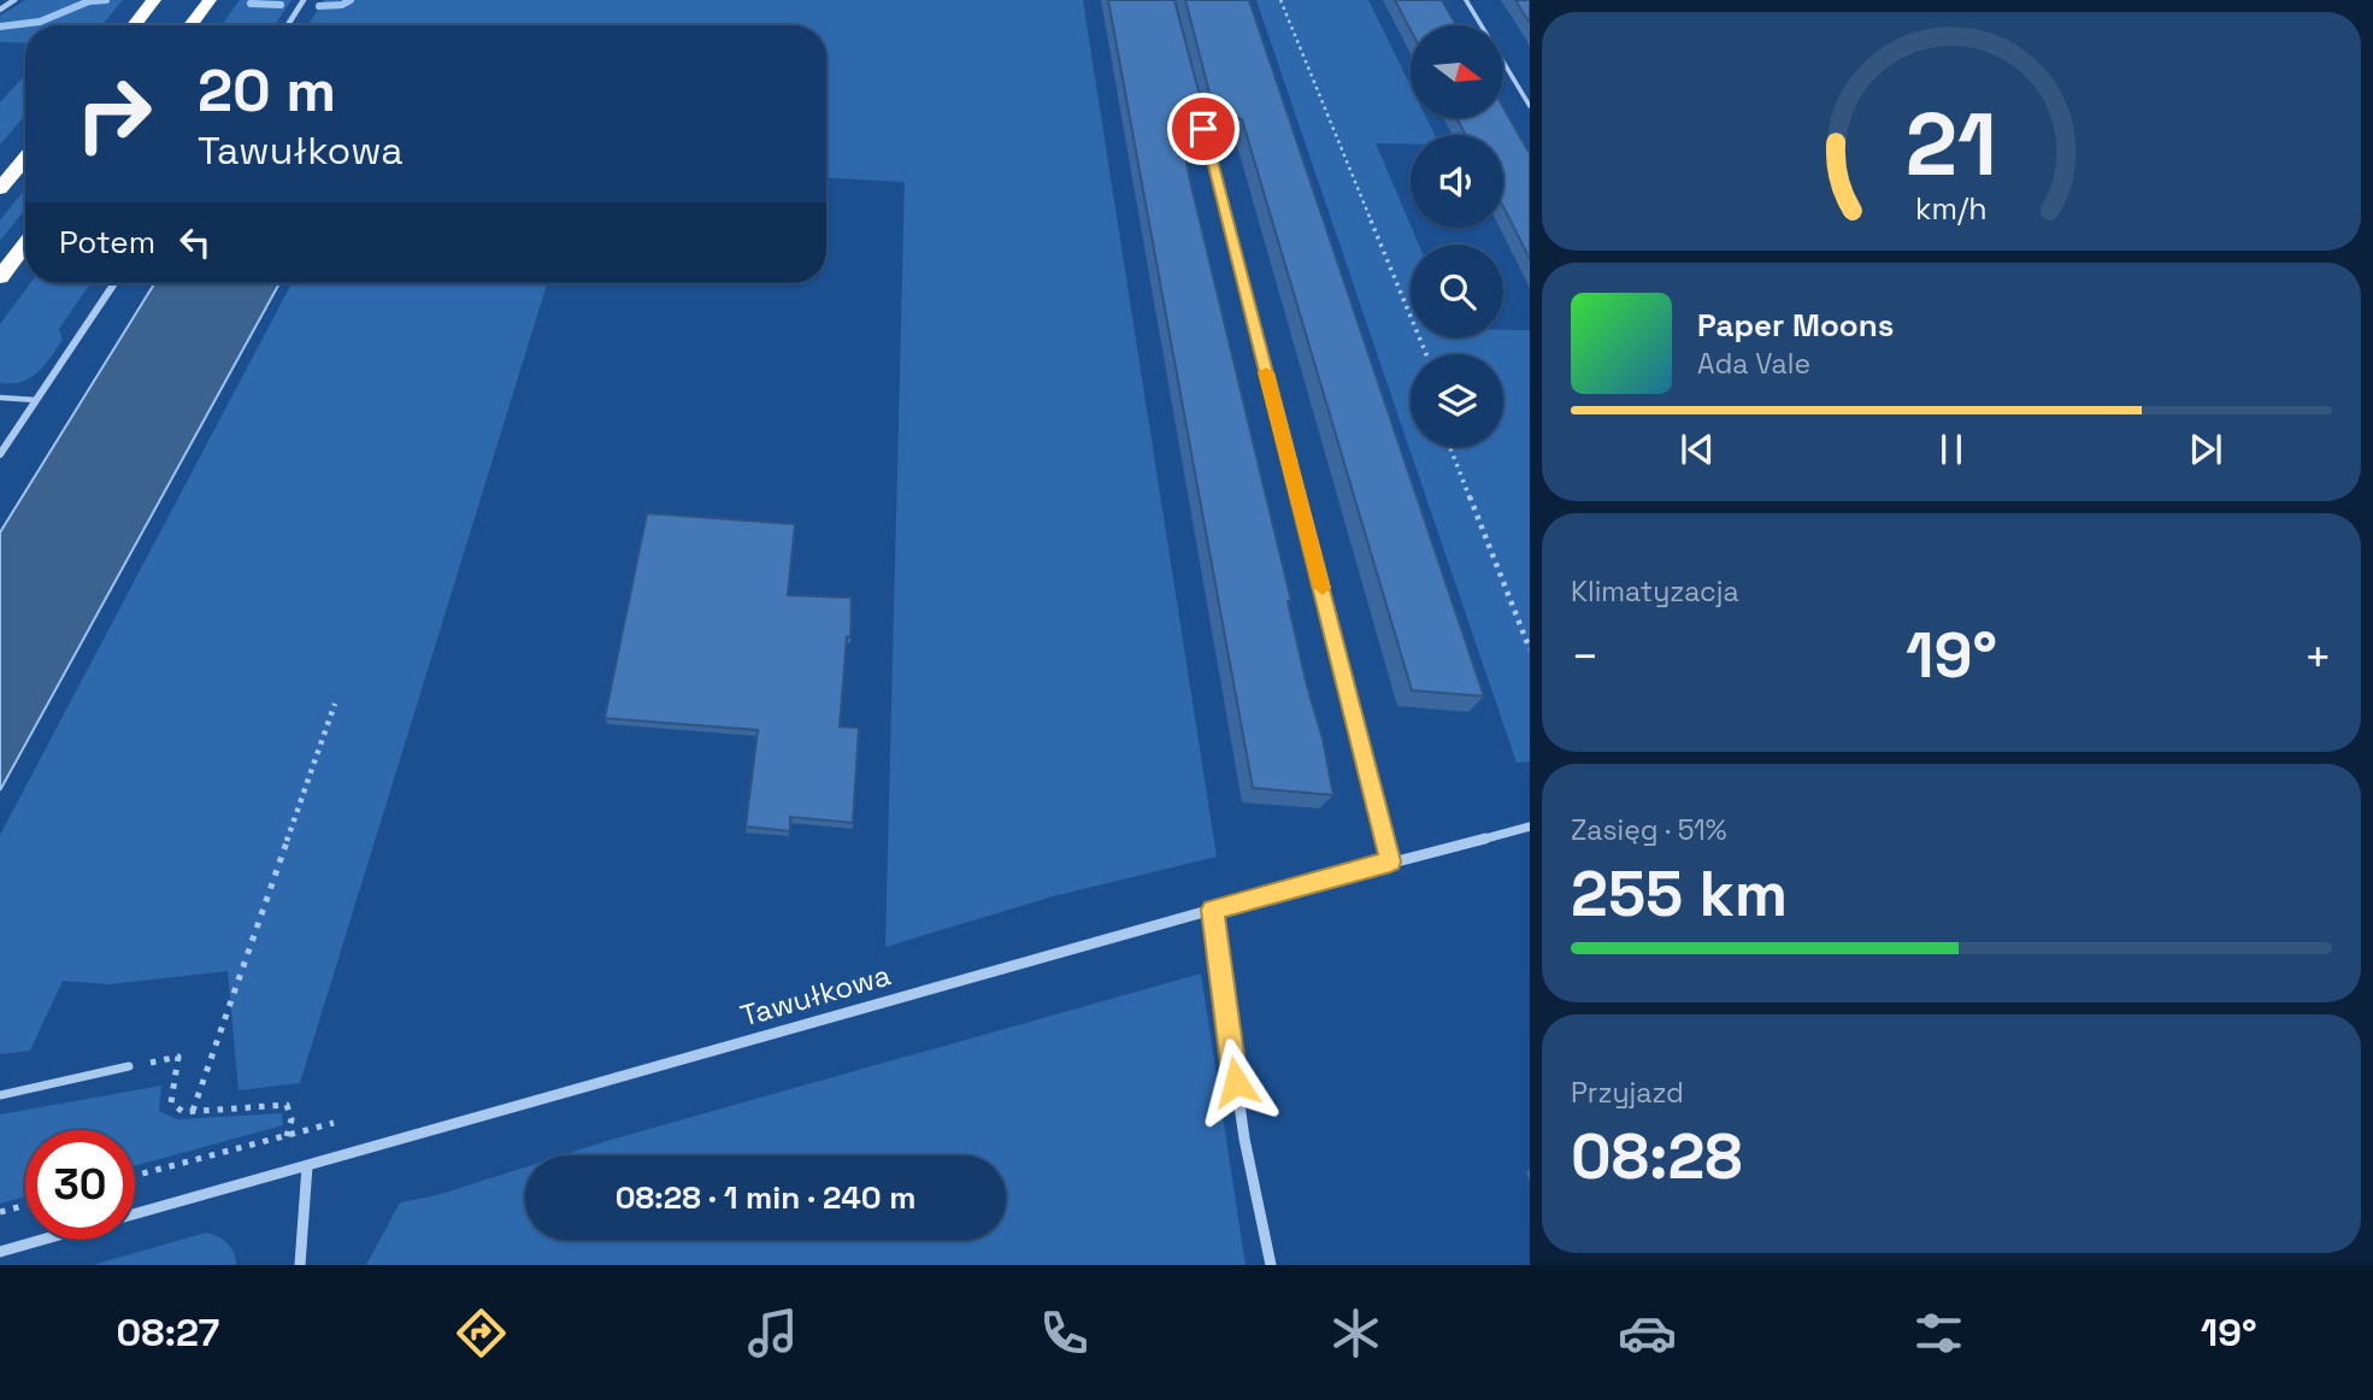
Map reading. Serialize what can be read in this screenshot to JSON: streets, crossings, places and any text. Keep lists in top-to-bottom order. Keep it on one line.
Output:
{"streets":{"street":["Tawułkowa"]},"north":"right","page":{"turn":["20 m","Tawułkowa"],"then":"Potem","song":["Paper Moons","Ada Vale"],"tile":["Klimatyzacja",["Zasięg · 51%","255 km"],["Przyjazd","08:28"]],"heat":["−","19°","+"],"limit":"30","trip":"08:28 · 1 min · 240 m","tabs":["08:27","19°"],"gauge":["21","km/h"]}}
